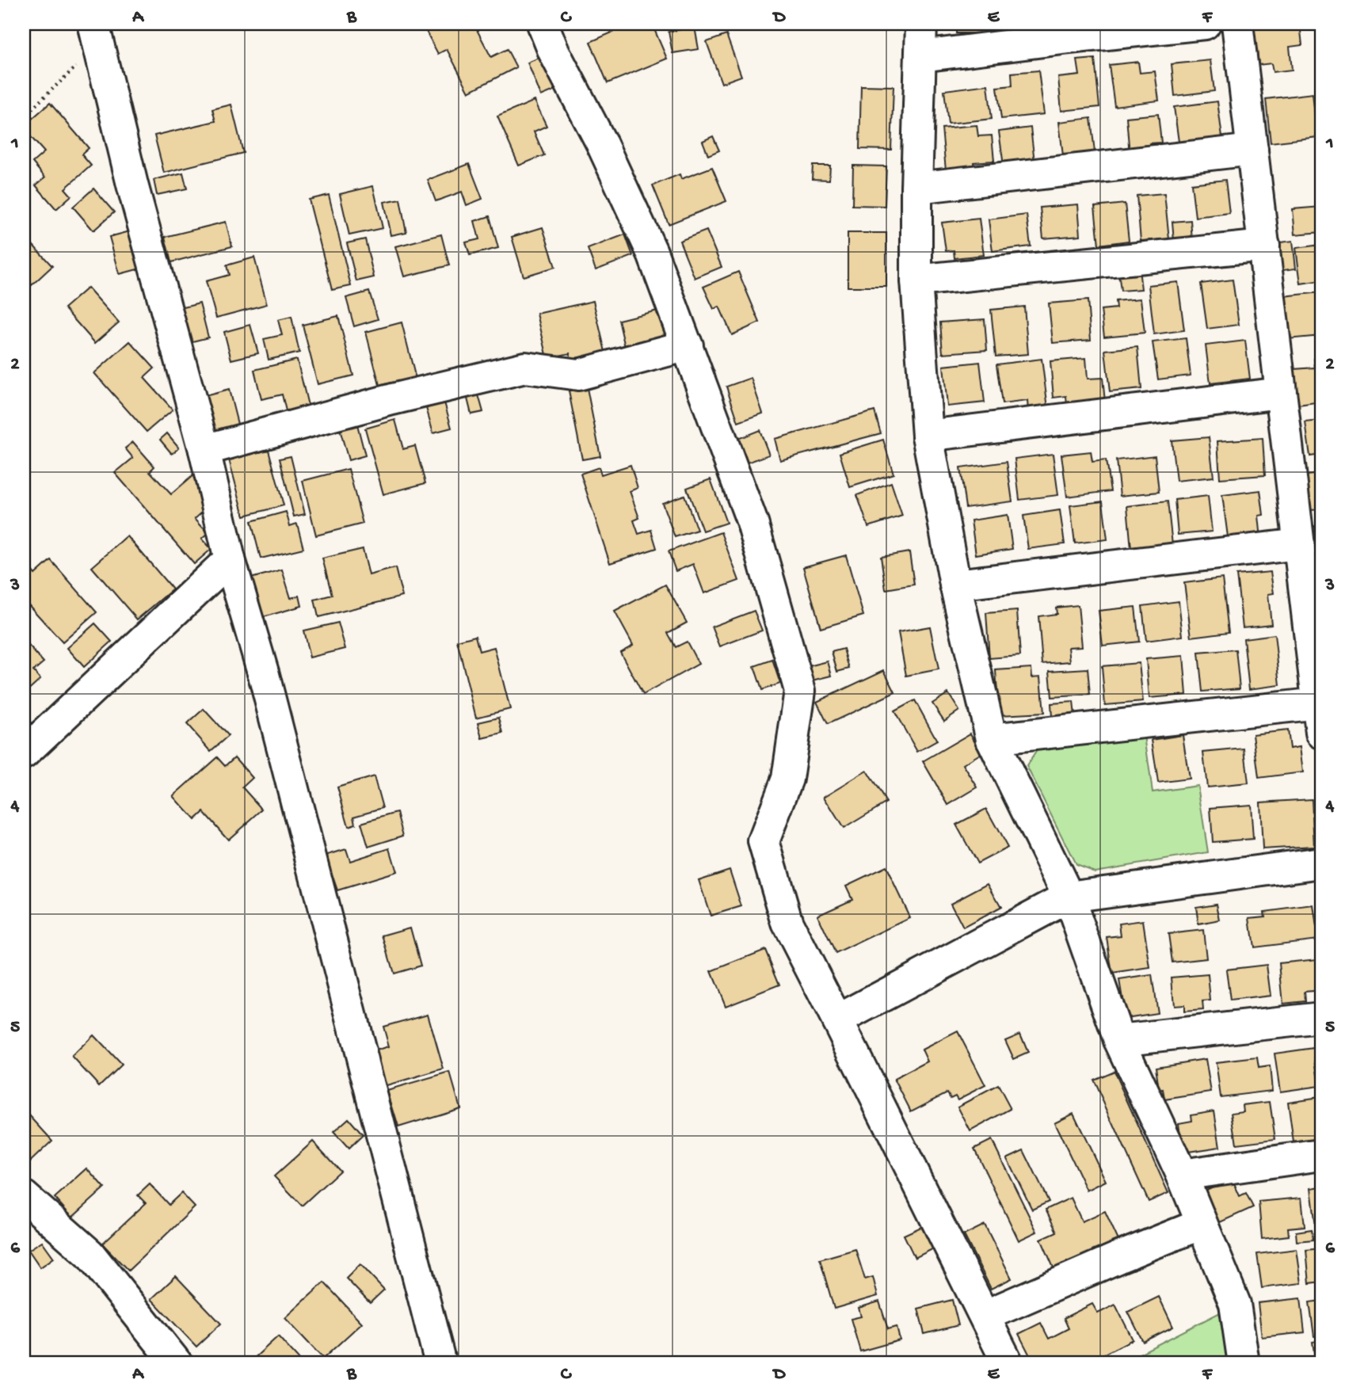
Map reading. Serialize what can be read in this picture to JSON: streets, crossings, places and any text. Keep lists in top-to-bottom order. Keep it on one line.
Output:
{"grid":{"columns":["A","B","C","D","E","F"],"rows":["1","2","3","4","5","6"]}}
